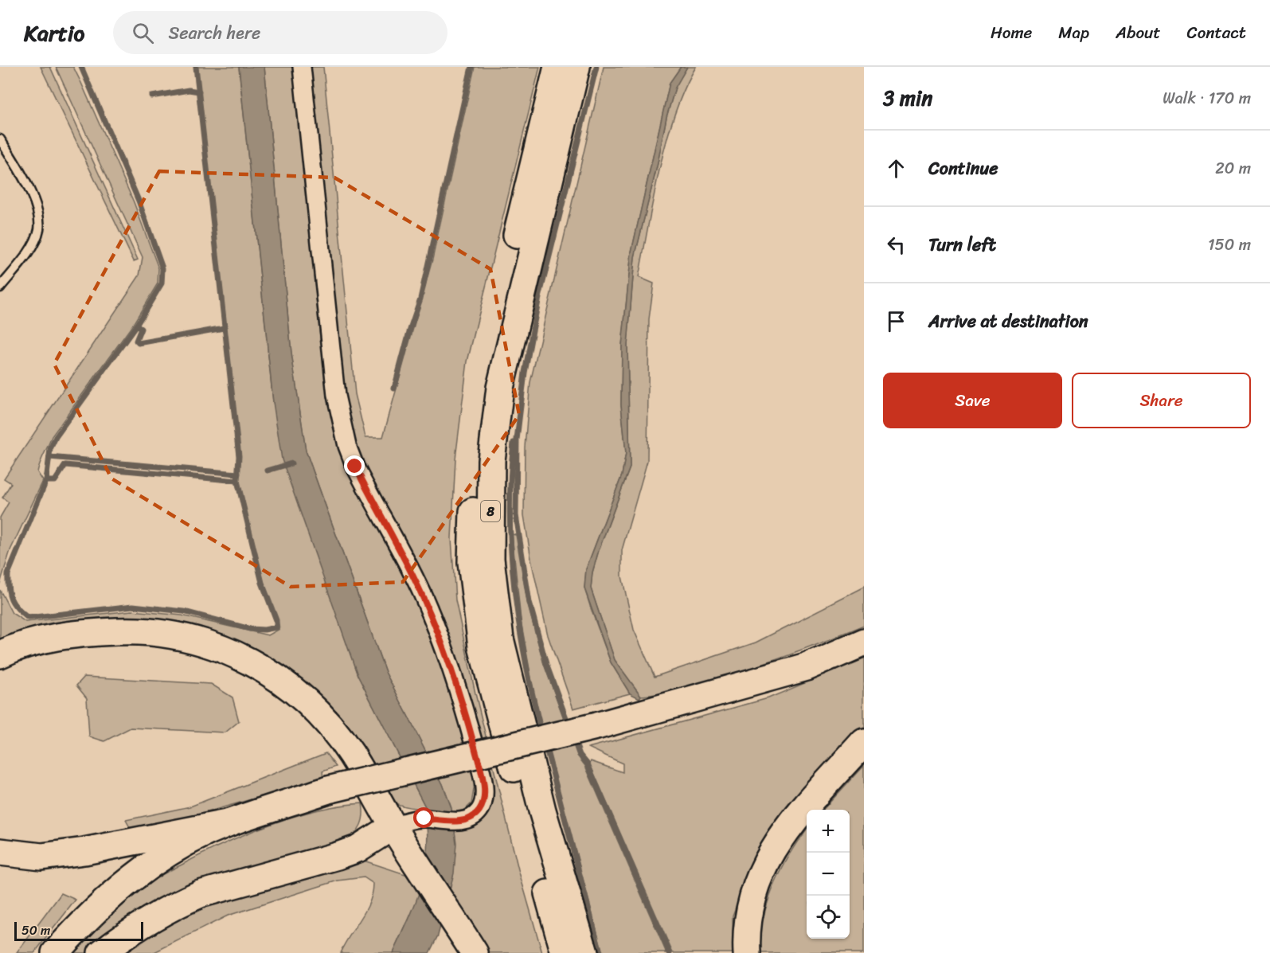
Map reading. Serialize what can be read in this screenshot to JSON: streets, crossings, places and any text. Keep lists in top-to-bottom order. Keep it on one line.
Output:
{"streets":{"main road":["8"]},"scale_bar":"50 m","page":{"header":"Kartio","search":"Search here","nav":["Home","Map","About","Contact"],"heading":["3 min","Walk · 170 m"],"list":[["Continue","20 m"],["Turn left","150 m"],"Arrive at destination"],"buttons":["Save","Share"],"map_buttons":["+","−"],"scale":"50 m"}}
